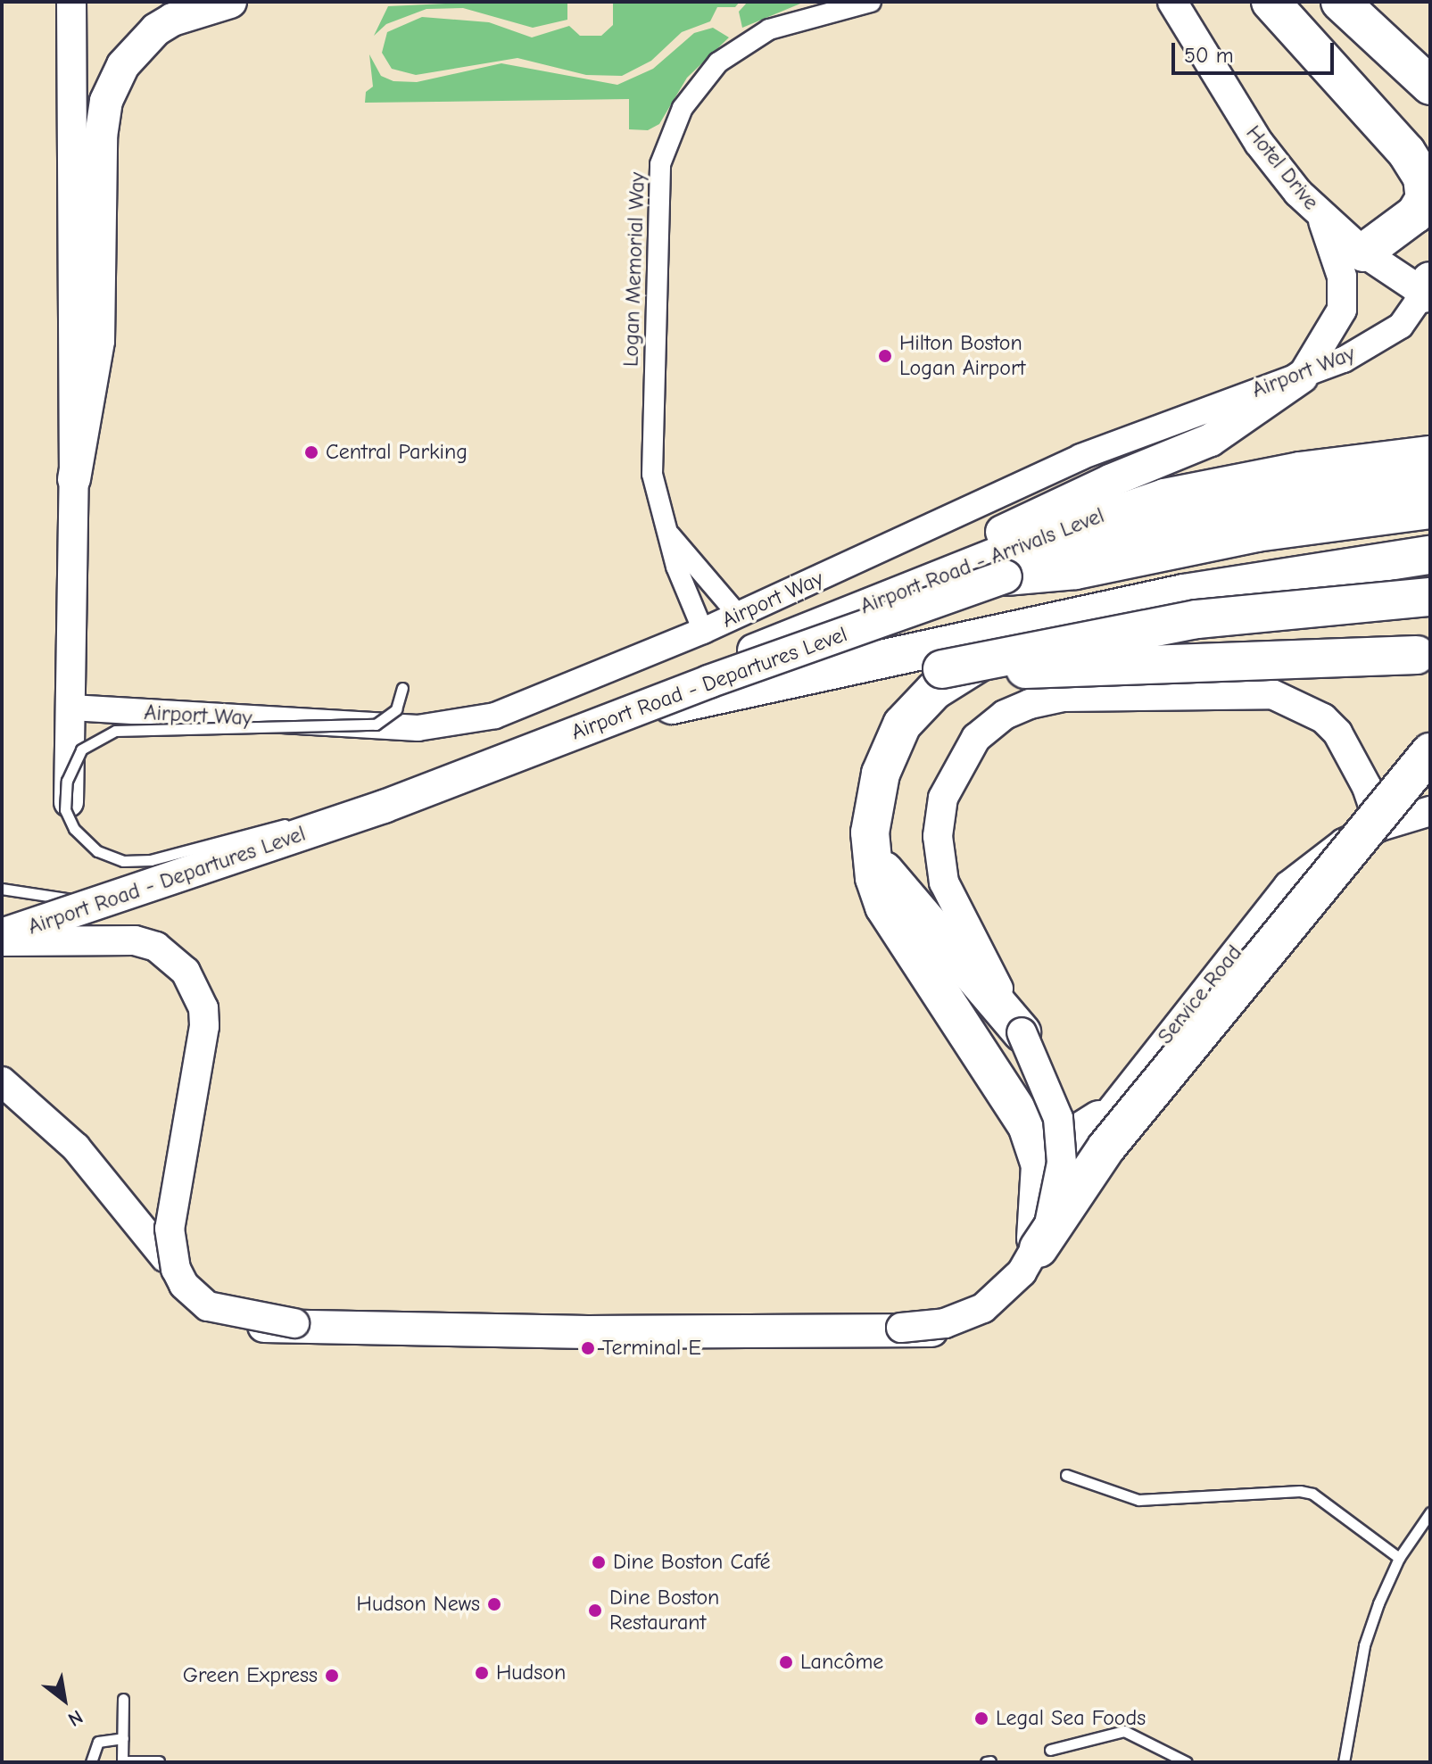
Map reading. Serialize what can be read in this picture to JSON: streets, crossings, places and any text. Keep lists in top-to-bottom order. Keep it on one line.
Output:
{"streets":{"main road":["Hotel Drive","Airport Road - Arrivals Level","Airport Road - Departures Level","Service Road"],"street":["Logan Memorial Way","Airport Way"]},"crossings":[["Hotel Drive","Airport Way"],["Logan Memorial Way","Airport Way"],["Airport Road - Arrivals Level","Airport Road - Departures Level"]],"places":["Hilton Boston Logan Airport","Central Parking","Terminal E","Dine Boston Café","Hudson News","Dine Boston Restaurant","Lancôme","Hudson","Green Express","Legal Sea Foods"],"scale_bar":"50 m","north":"bottom right"}
